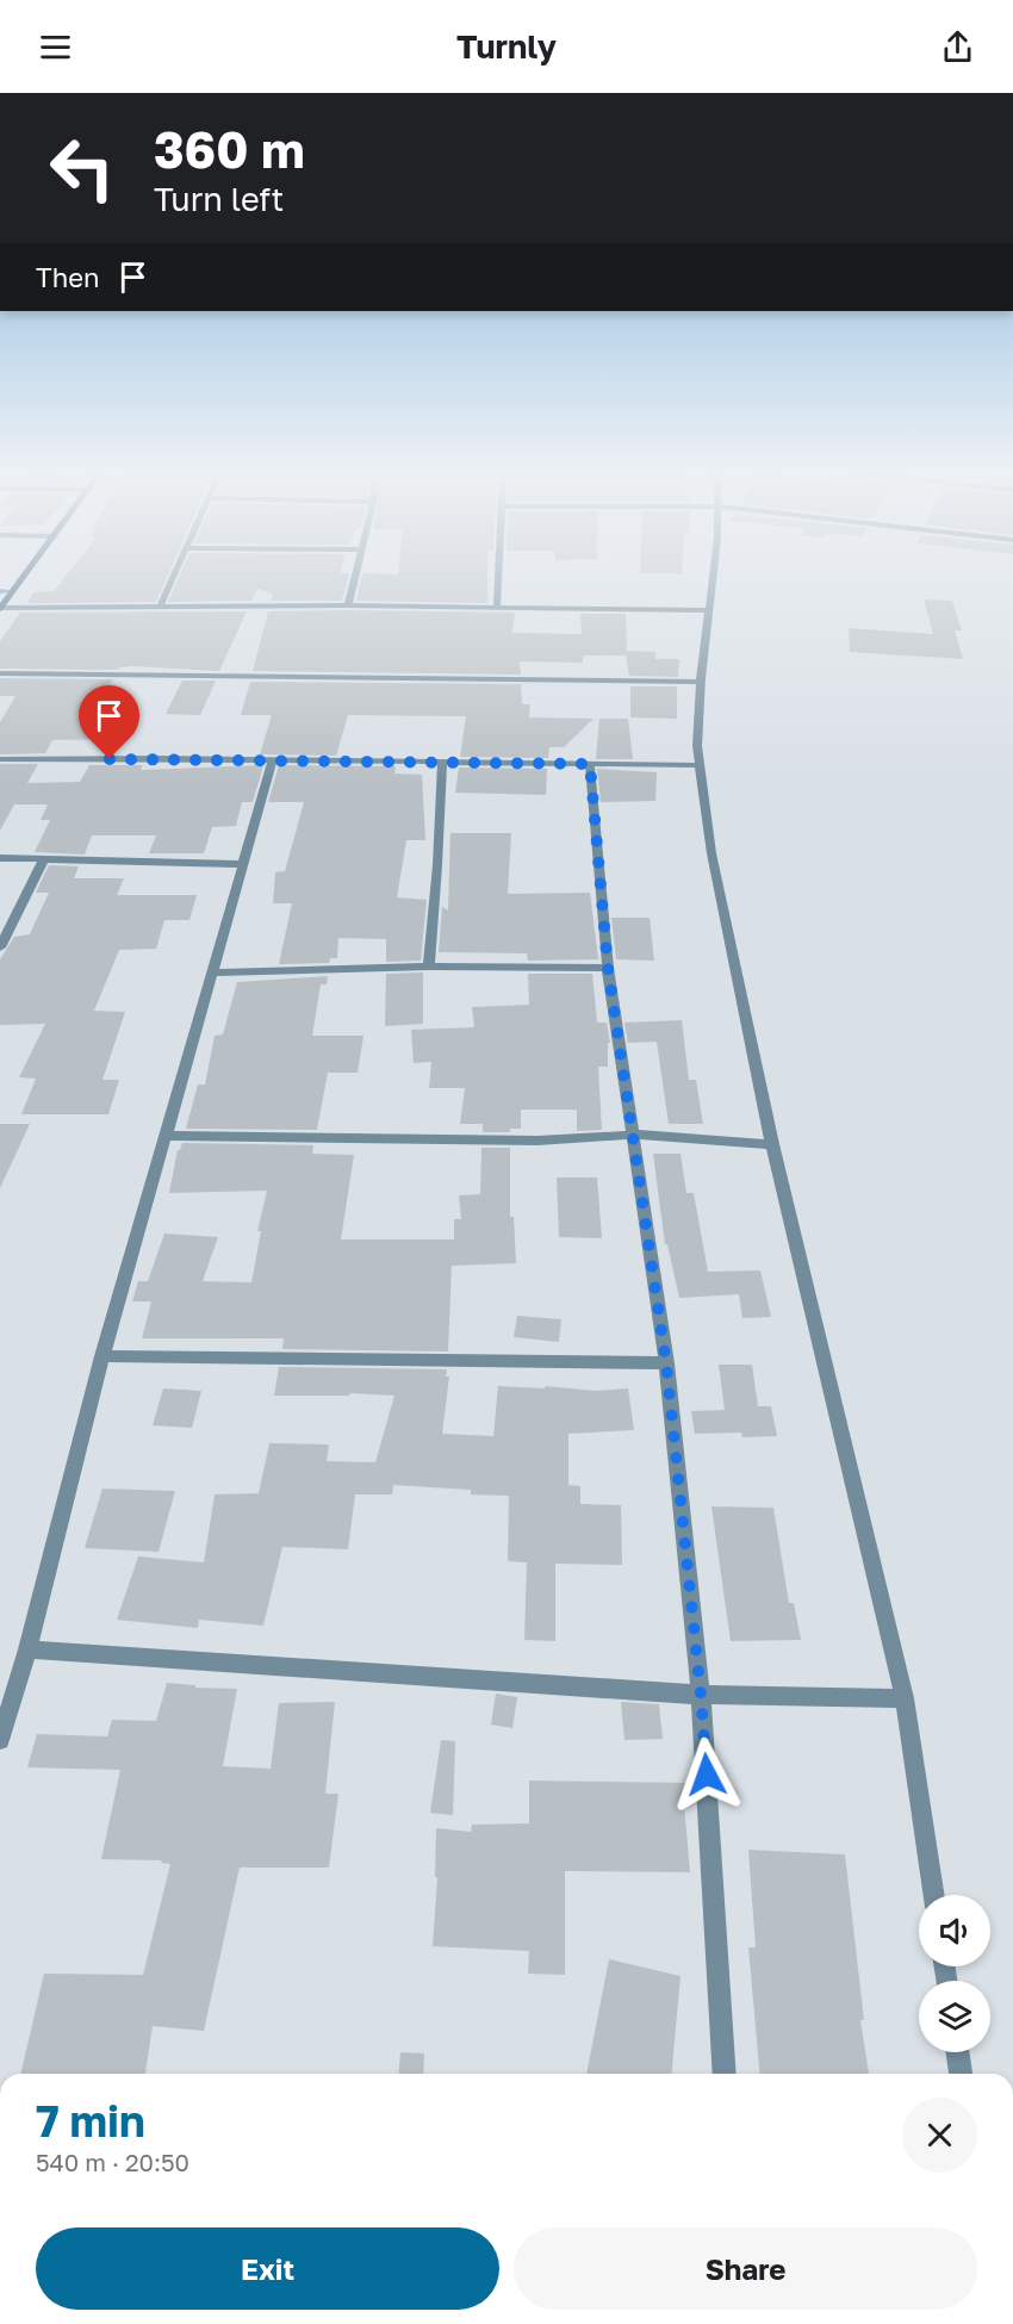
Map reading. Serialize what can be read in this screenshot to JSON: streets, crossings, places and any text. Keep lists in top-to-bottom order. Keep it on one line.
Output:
{"page":{"header":"Turnly","turn":["360 m","Turn left"],"then":"Then","heading":["7 min","540 m · 20:50"],"buttons":["Exit","Share"]}}
